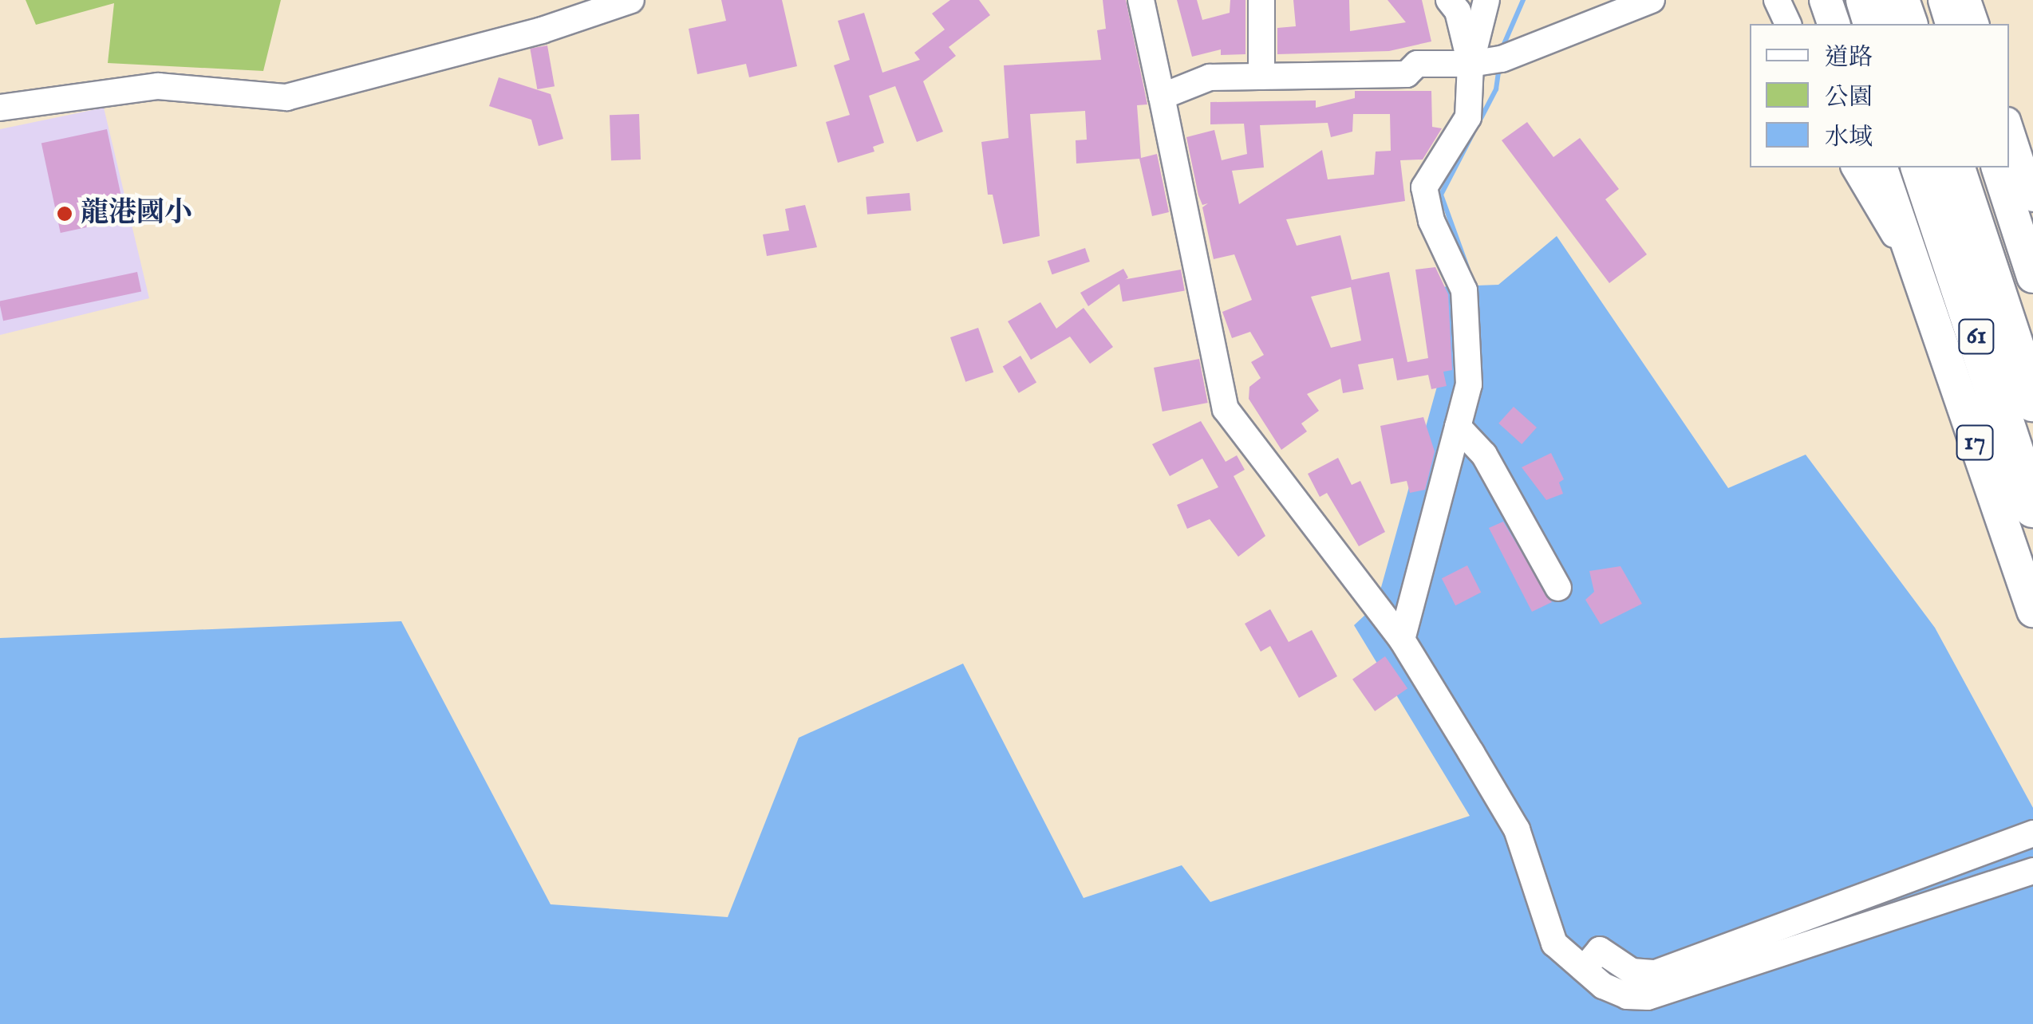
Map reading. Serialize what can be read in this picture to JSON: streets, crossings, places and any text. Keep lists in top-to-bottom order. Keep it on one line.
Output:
{"streets":{"highway":["61"],"main road":["17"]},"places":["龍港國小"],"legend":["道路","公園","水域"]}
